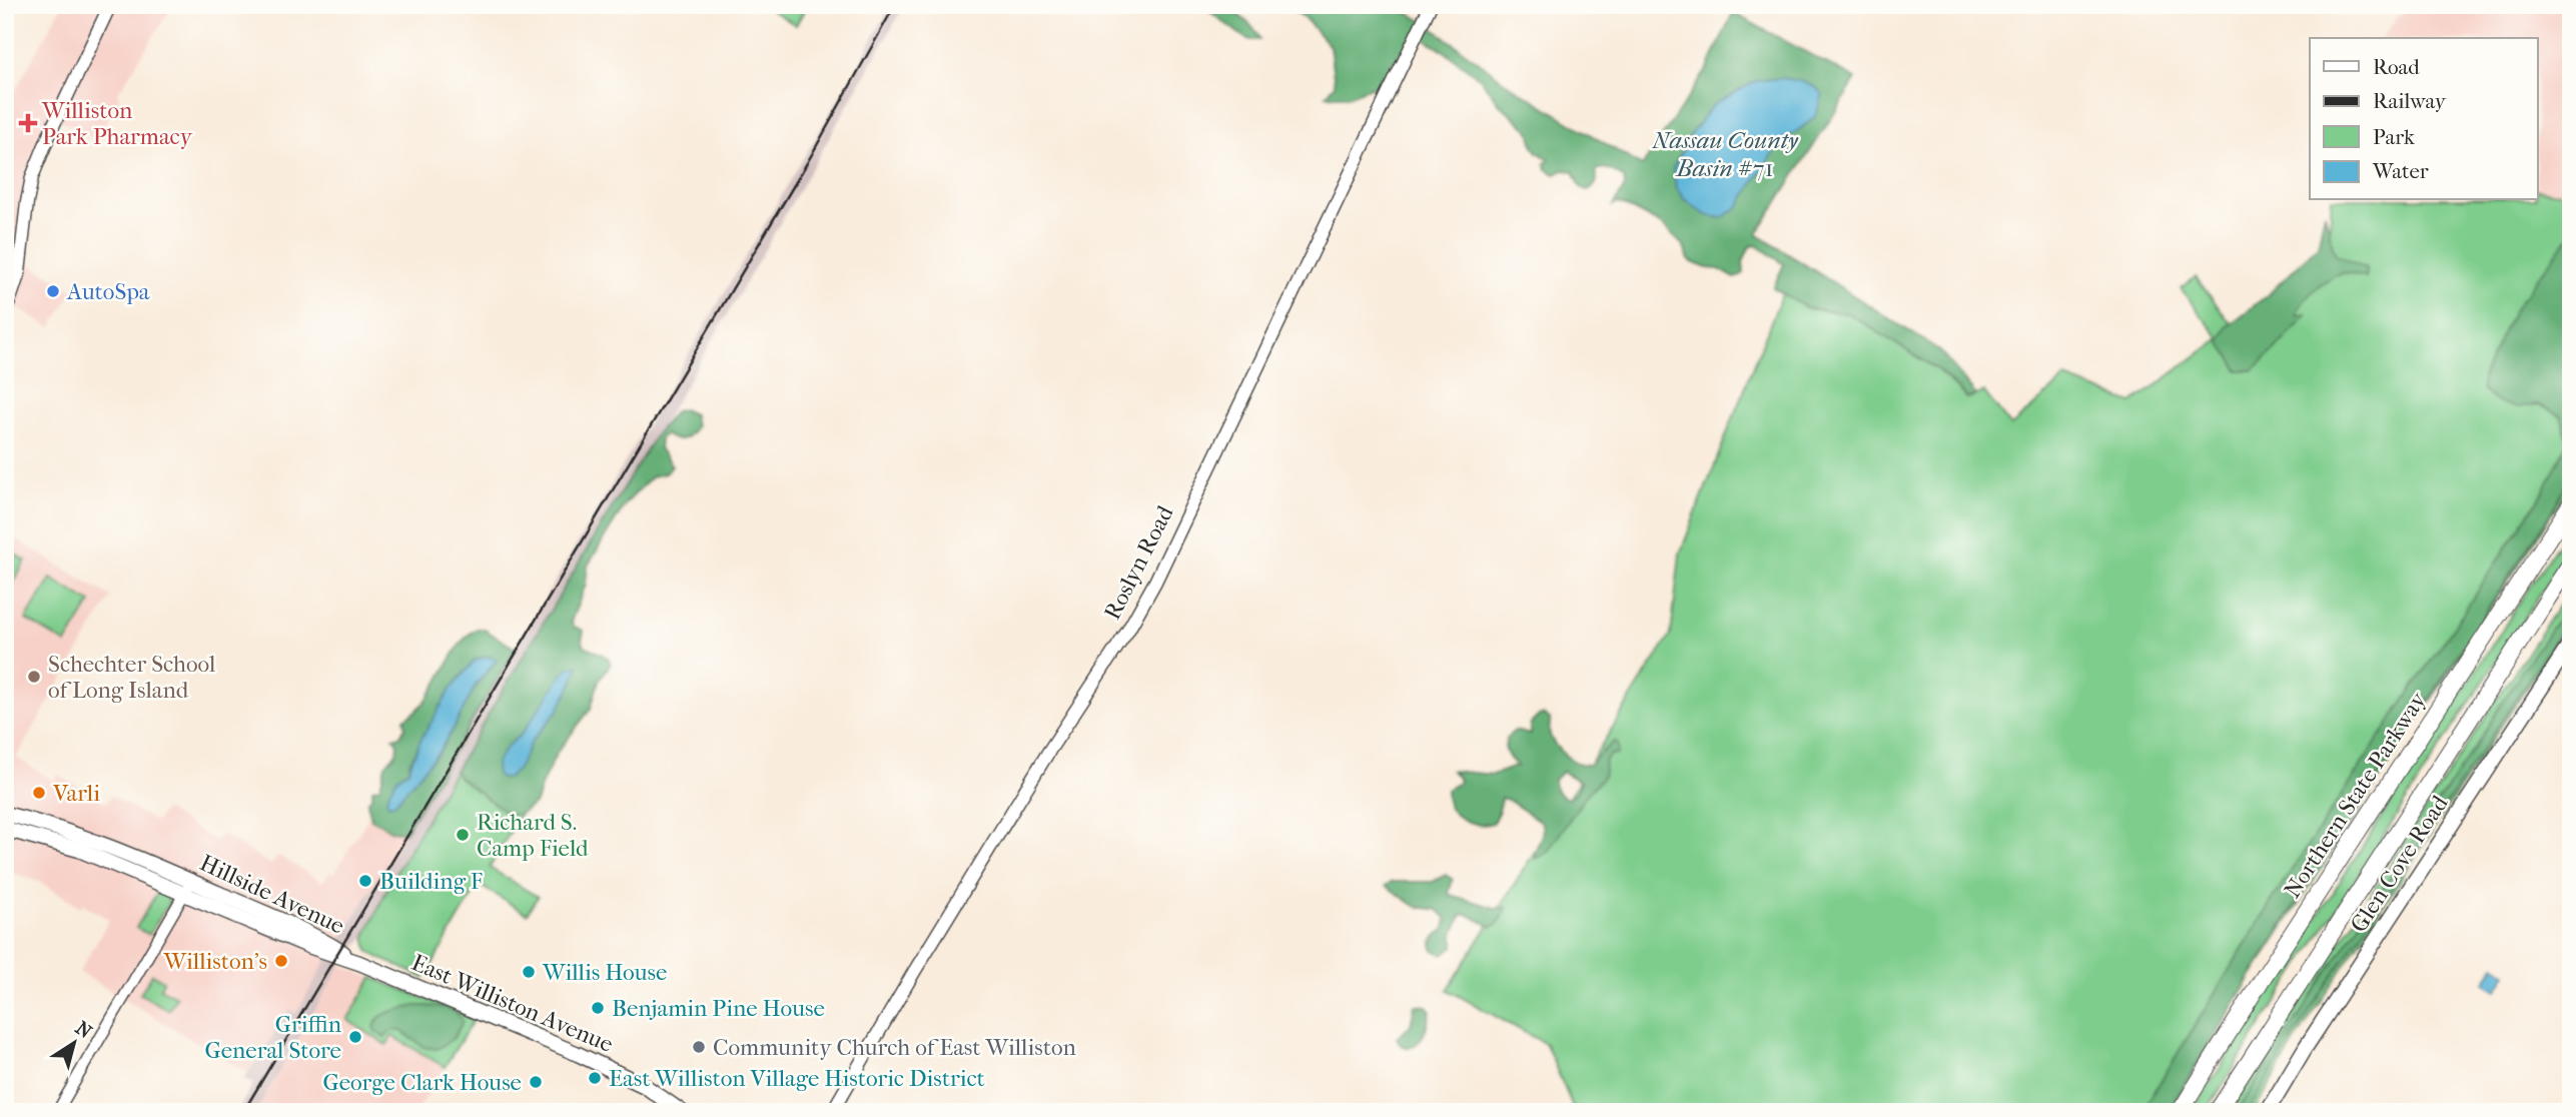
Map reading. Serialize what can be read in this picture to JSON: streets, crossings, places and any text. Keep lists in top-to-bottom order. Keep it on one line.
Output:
{"streets":{"highway":["Northern State Parkway"],"main road":["Roslyn Road","Glen Cove Road","Hillside Avenue","East Williston Avenue"]},"crossings":[["Hillside Avenue","East Williston Avenue"]],"water":["Nassau County Basin #71"],"places":{"health":["Williston Park Pharmacy"],"other":["AutoSpa","Schechter School of Long Island","Varli","Richard S. Camp Field","Building F","Williston's","Willis House","Benjamin Pine House","Griffin General Store","Community Church of East Williston","East Williston Village Historic District","George Clark House"]},"legend":["Road","Railway","Park","Water"],"north":"top right"}
